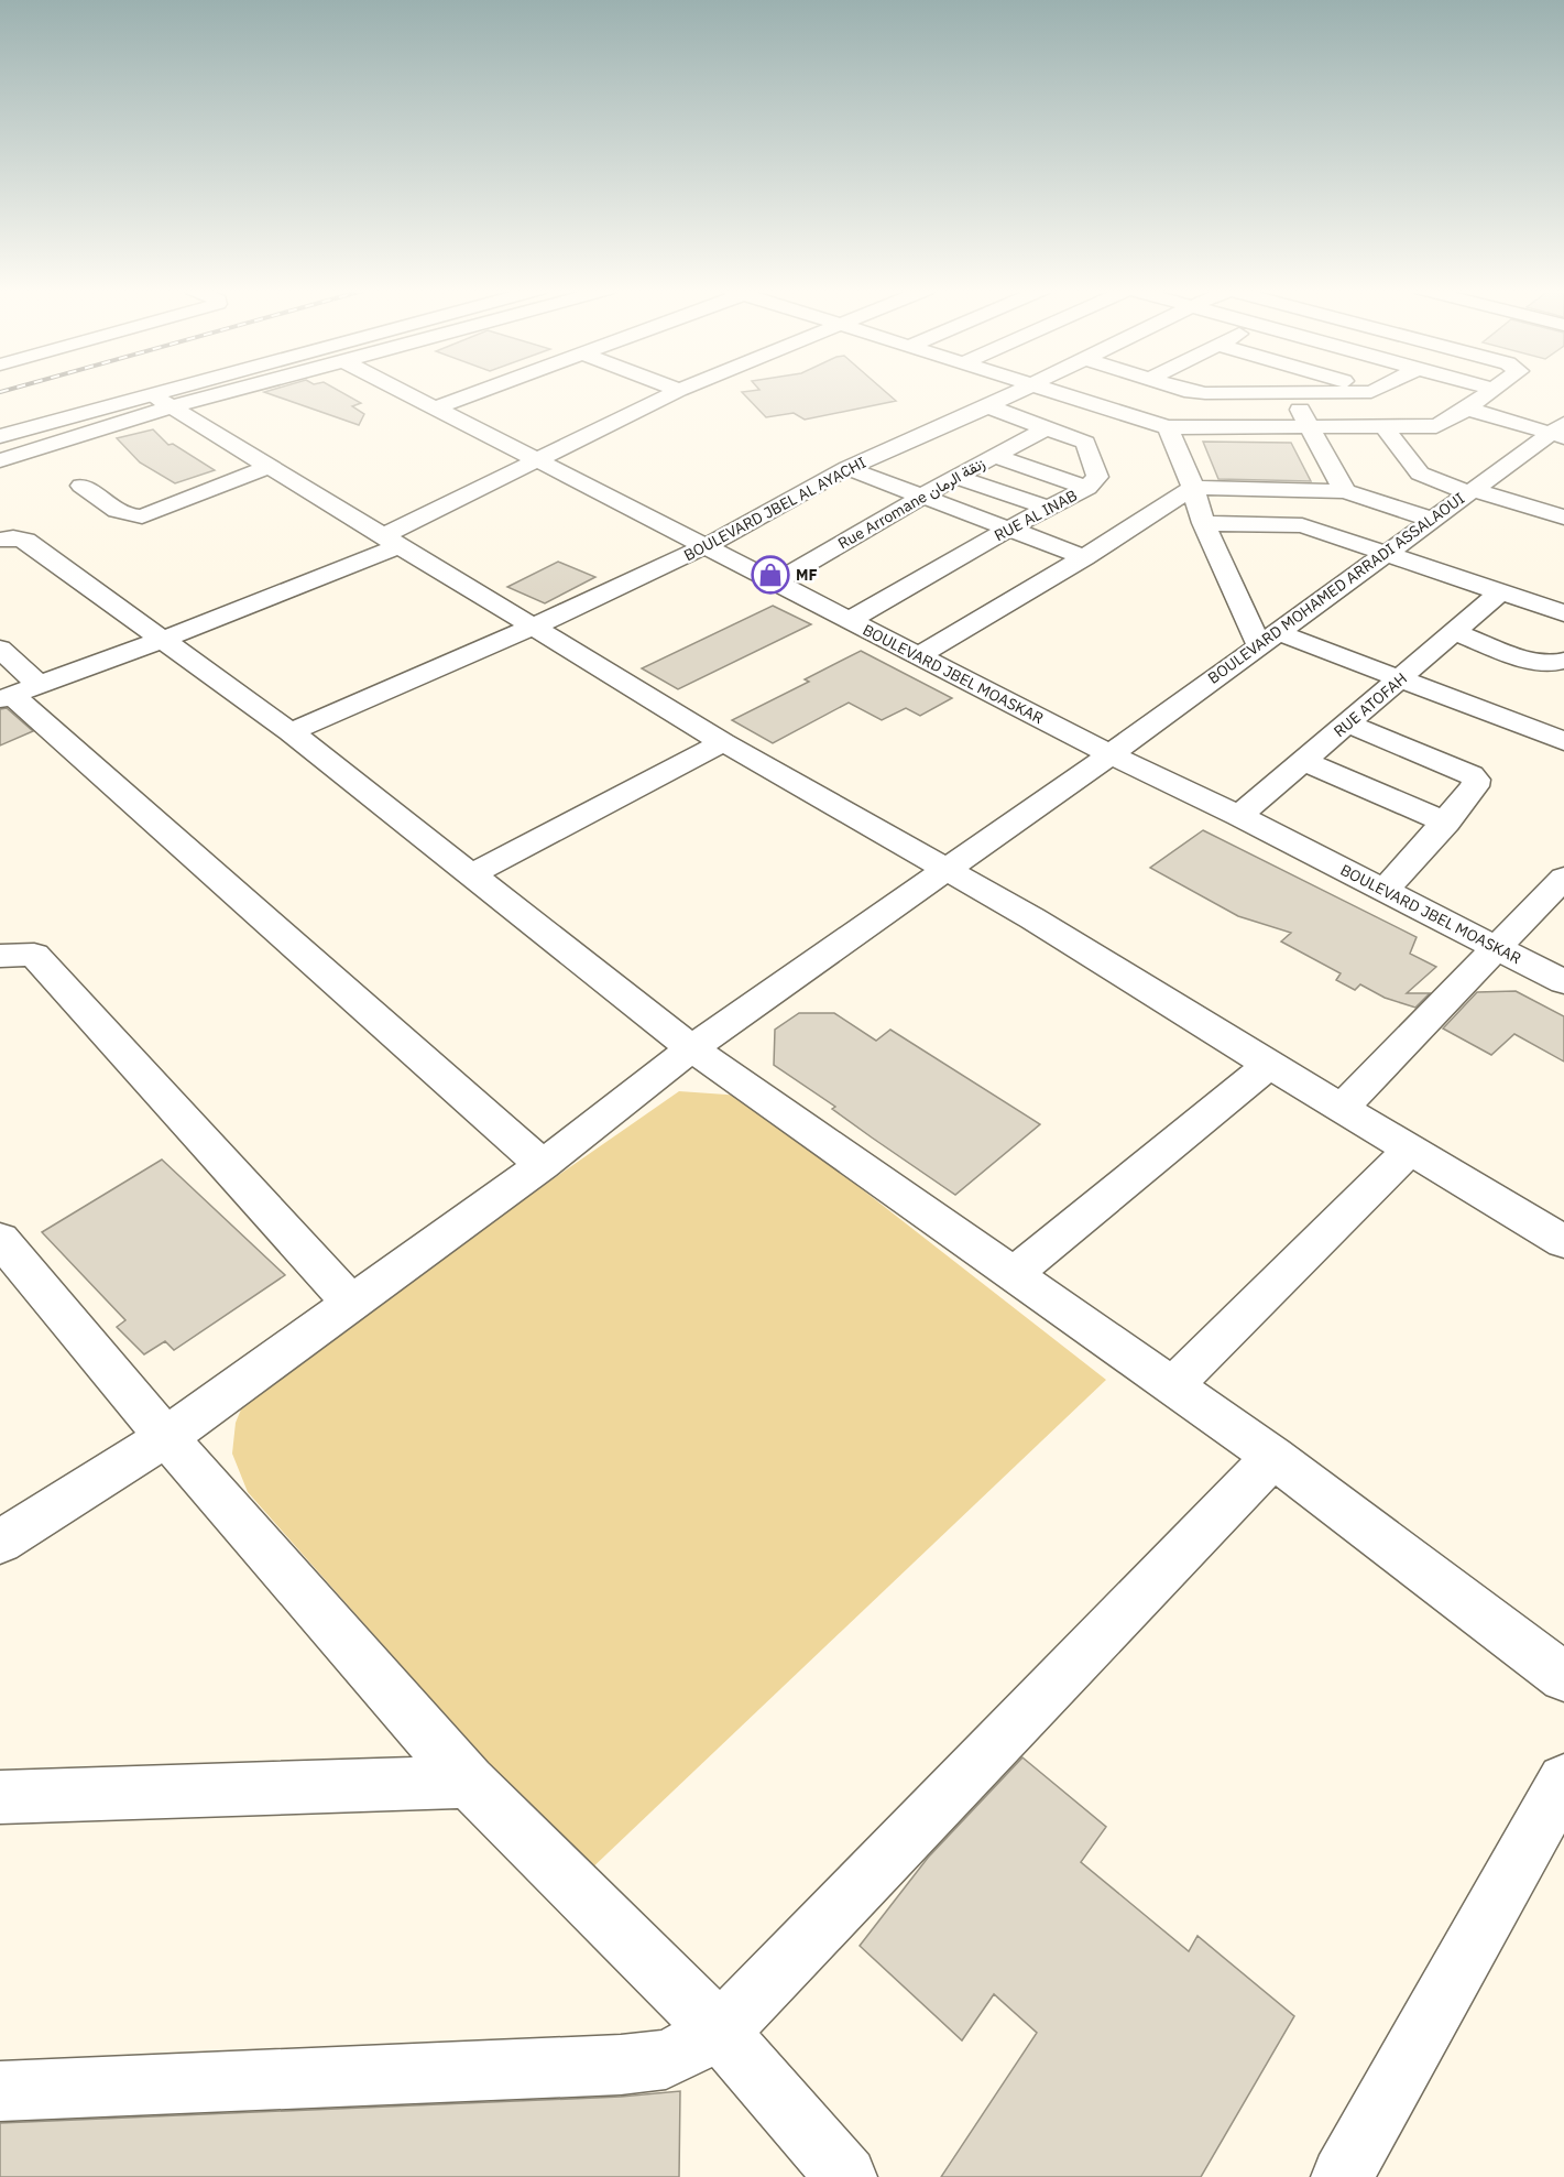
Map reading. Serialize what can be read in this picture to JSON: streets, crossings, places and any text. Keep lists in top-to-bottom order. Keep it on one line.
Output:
{"streets":{"street":["Rue Arromane زنقة الرمان","BOULEVARD JBEL AL AYACHI","RUE AL INAB","BOULEVARD MOHAMED ARRADI ASSALAOUI","BOULEVARD JBEL MOASKAR","RUE ATOFAH"]},"crossings":[["Rue Arromane زنقة الرمان","RUE AL INAB"],["Rue Arromane زنقة الرمان","BOULEVARD JBEL MOASKAR"],["BOULEVARD JBEL AL AYACHI","RUE AL INAB"],["BOULEVARD JBEL AL AYACHI","BOULEVARD JBEL MOASKAR"],["RUE AL INAB","BOULEVARD JBEL MOASKAR"],["BOULEVARD MOHAMED ARRADI ASSALAOUI","BOULEVARD JBEL MOASKAR"],["BOULEVARD JBEL MOASKAR","RUE ATOFAH"]],"places":{"shop":["MF"]}}
